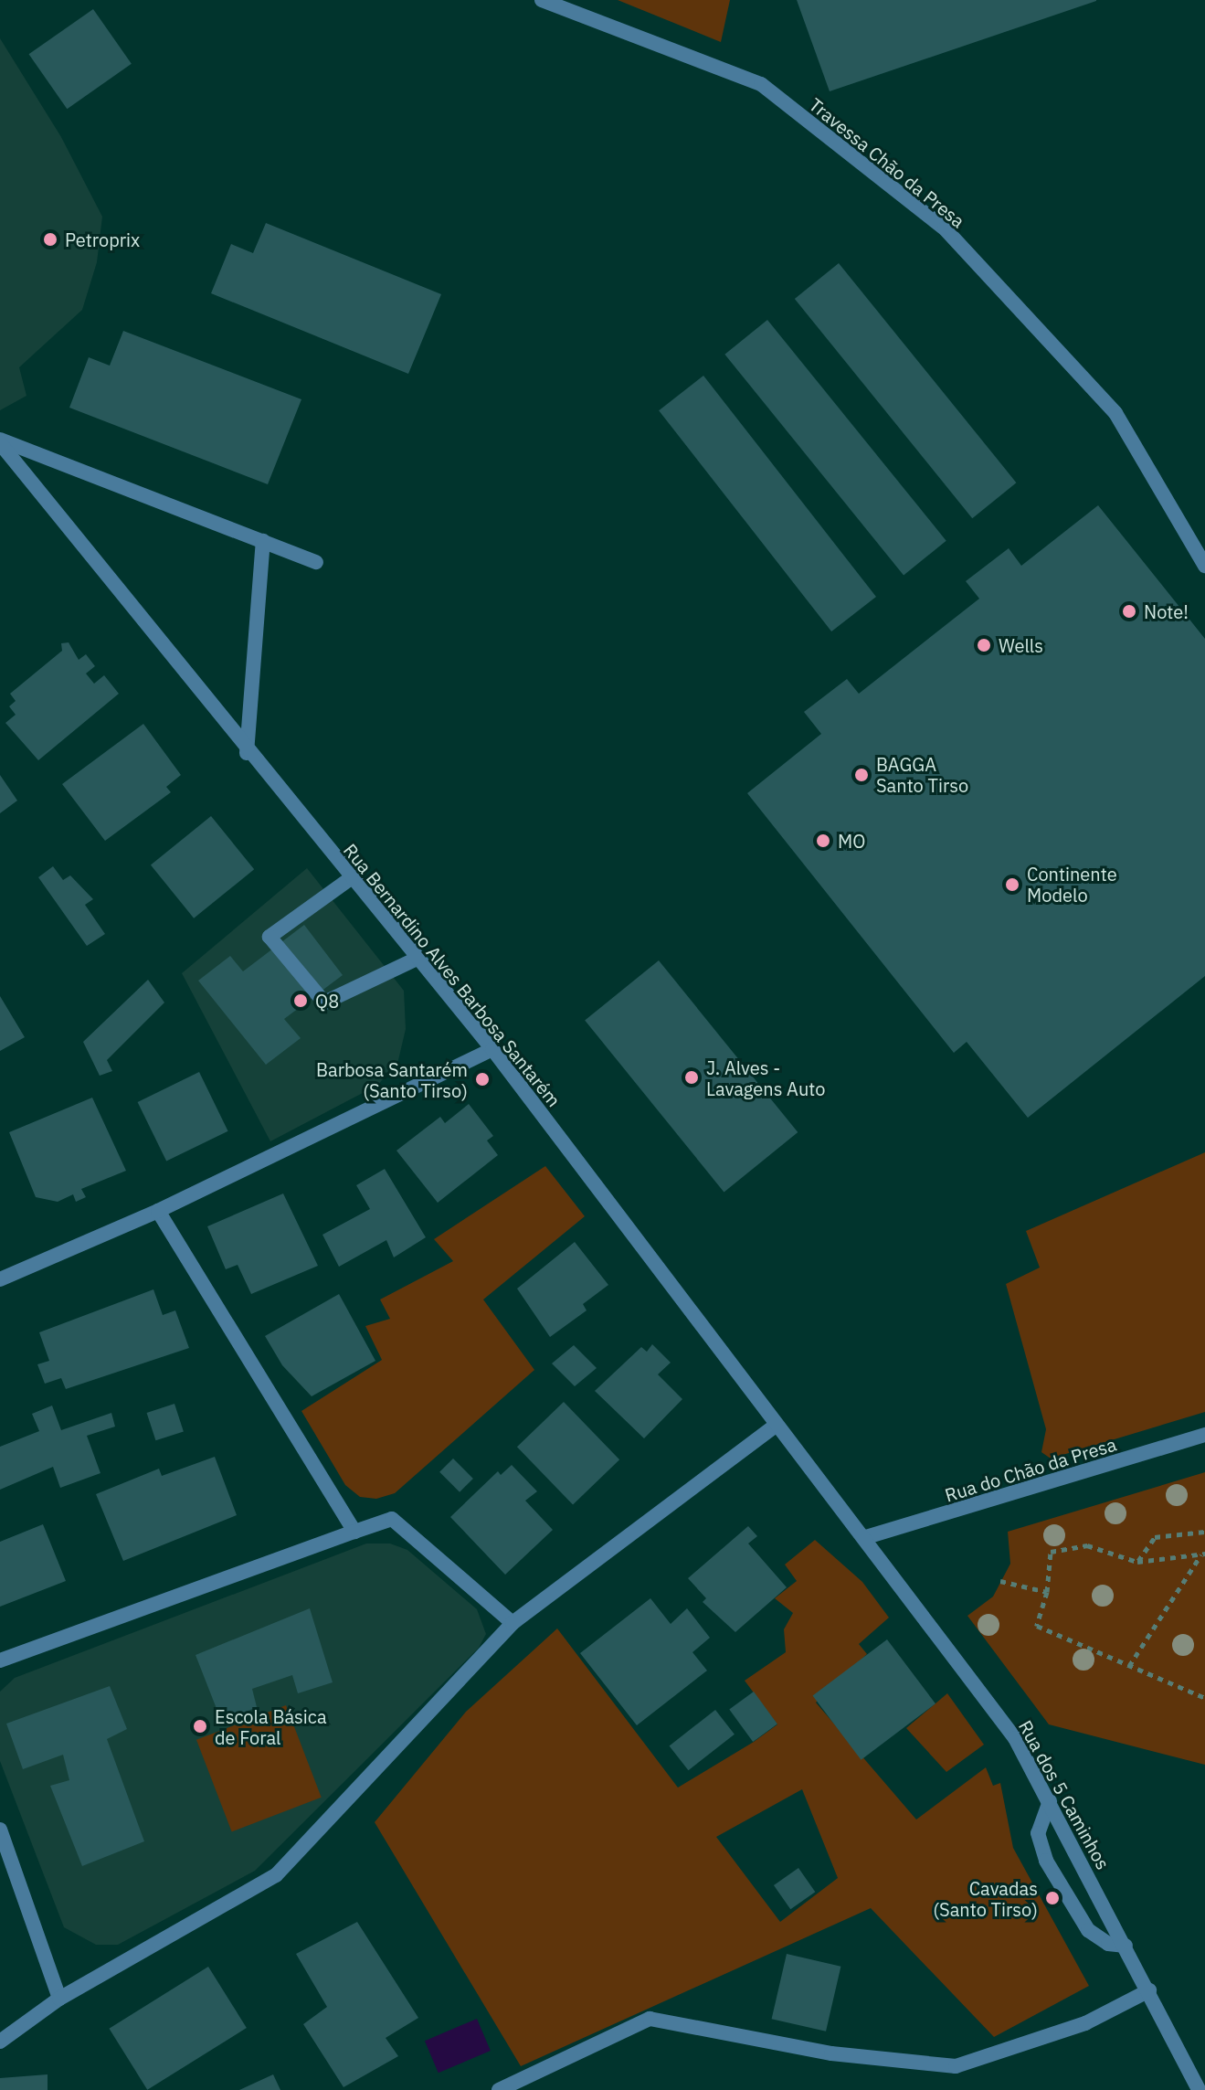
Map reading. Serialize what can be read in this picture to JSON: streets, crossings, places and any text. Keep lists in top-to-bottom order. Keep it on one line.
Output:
{"streets":{"street":["Travessa Chão da Presa","Rua Bernardino Alves Barbosa Santarém","Rua do Chão da Presa","Rua dos 5 Caminhos"]},"crossings":[["Rua Bernardino Alves Barbosa Santarém","Rua do Chão da Presa"],["Rua Bernardino Alves Barbosa Santarém","Rua dos 5 Caminhos"],["Rua do Chão da Presa","Rua dos 5 Caminhos"]],"places":["Petroprix","Note!","Wells","BAGGA Santo Tirso","MO","Continente Modelo","Q8","J. Alves - Lavagens Auto","Barbosa Santarém (Santo Tirso)","Escola Básica de Foral","Cavadas (Santo Tirso)"]}
